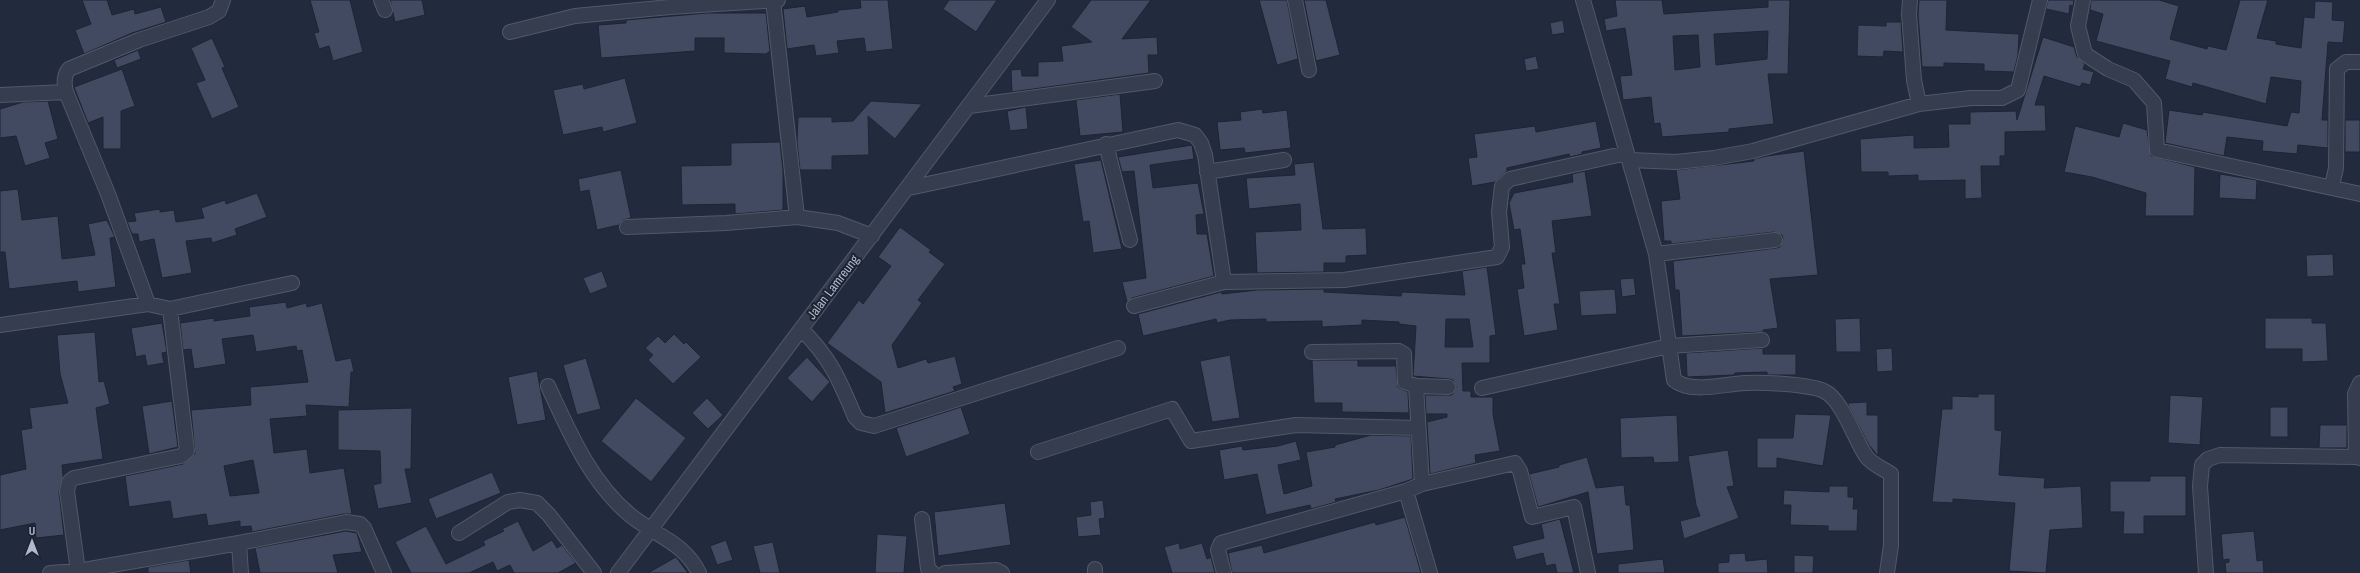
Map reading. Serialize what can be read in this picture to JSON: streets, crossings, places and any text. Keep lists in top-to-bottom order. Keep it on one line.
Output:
{"streets":{"street":["Jalan Lamreung"]},"north":"top"}
